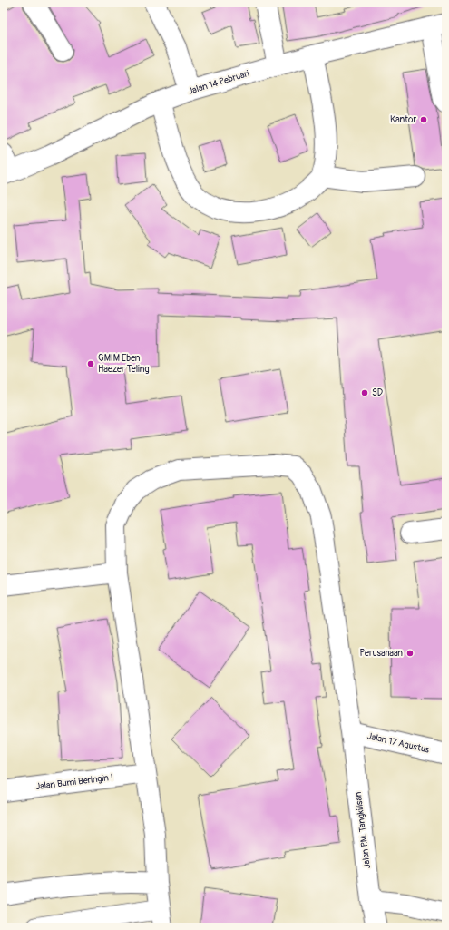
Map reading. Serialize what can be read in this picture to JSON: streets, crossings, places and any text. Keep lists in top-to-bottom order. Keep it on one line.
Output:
{"streets":{"street":["Jalan 14 Pebruari","Jalan 17 Agustus","Jalan Bumi Beringin I","Jalan P.M. Tangkilisan"]},"crossings":[["Jalan 17 Agustus","Jalan P.M. Tangkilisan"]],"places":["Kantor","GMIM Eben Haezer Teling","SD","Perusahaan"]}
